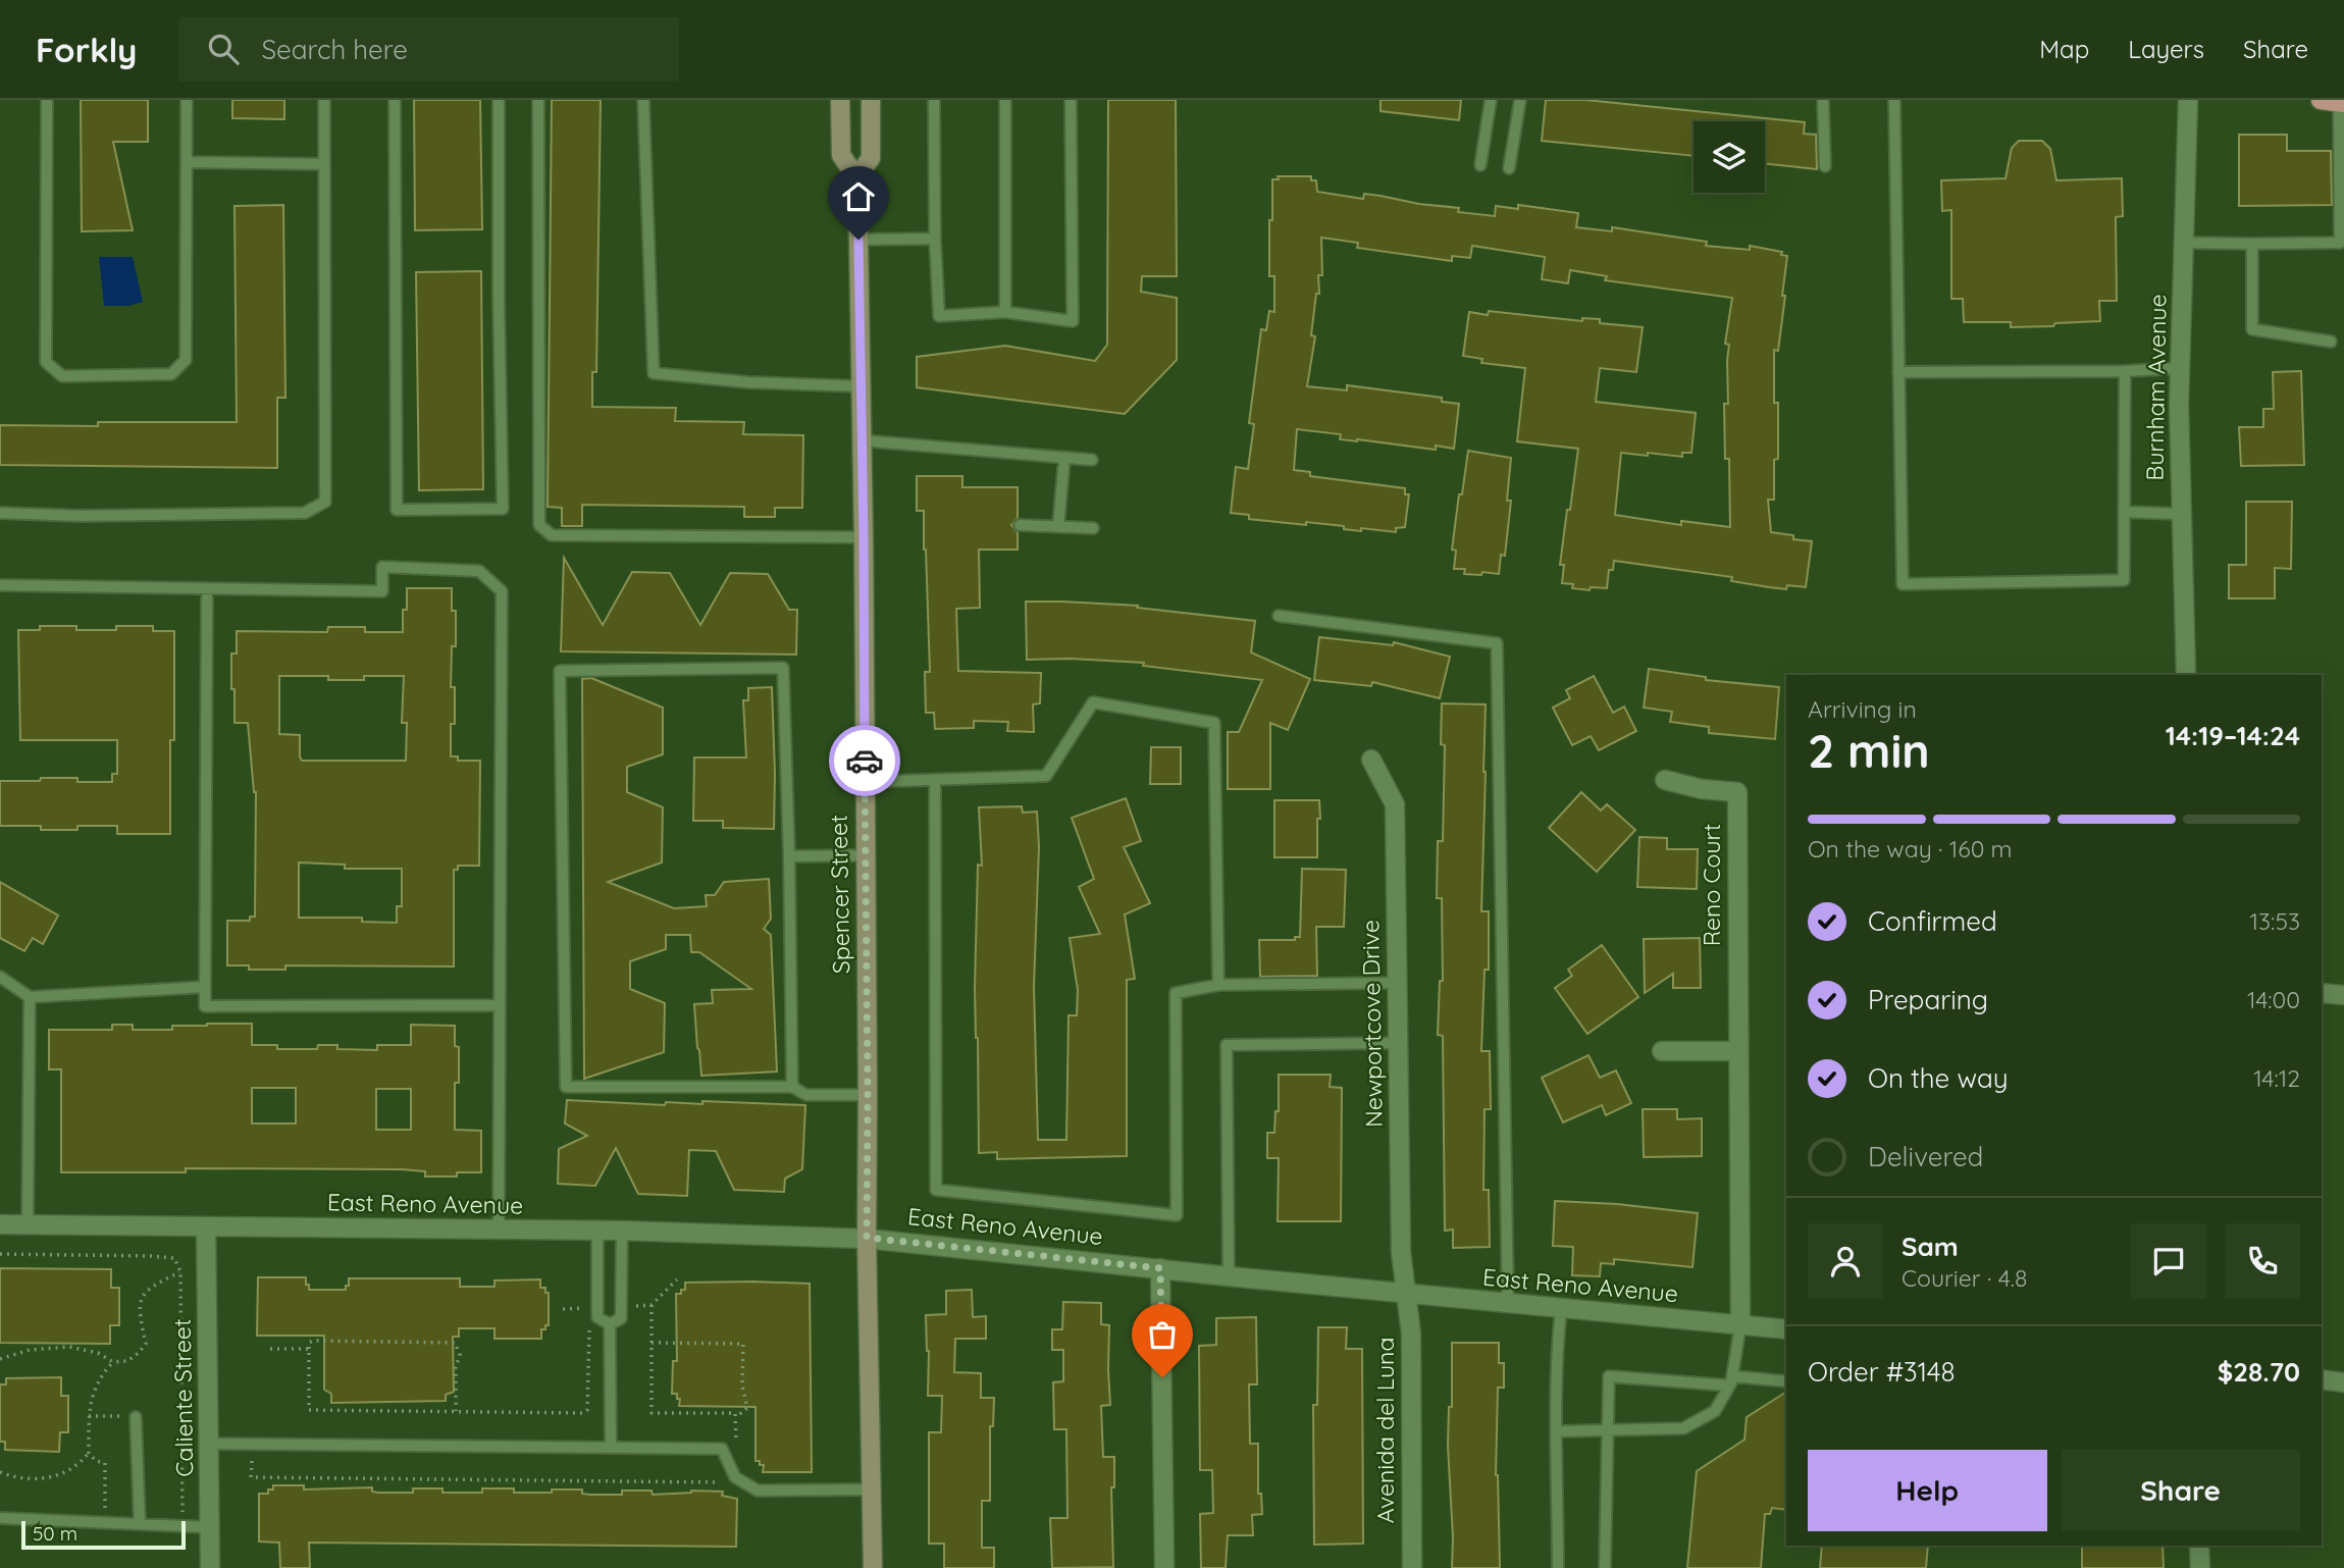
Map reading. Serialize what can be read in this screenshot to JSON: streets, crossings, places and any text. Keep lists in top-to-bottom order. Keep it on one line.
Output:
{"streets":{"street":["Burnham Avenue","Reno Court","Spencer Street","Newportcove Drive","East Reno Avenue","Caliente Street","Avenida del Luna"]},"crossings":[["Reno Court","East Reno Avenue"],["Spencer Street","East Reno Avenue"],["Newportcove Drive","East Reno Avenue"],["Newportcove Drive","Avenida del Luna"],["East Reno Avenue","Caliente Street"],["East Reno Avenue","Avenida del Luna"]],"scale_bar":"50 m","page":{"header":"Forkly","search":"Search here","nav":["Map","Layers","Share"],"heading":["2 min","Arriving in","14:19–14:24"],"panel":["Sam","Courier · 4.8","Order #3148","$28.70"],"bar":"On the way · 160 m","list":[["Confirmed","13:53"],["Preparing","14:00"],["On the way","14:12"],"Delivered"],"buttons":["Help","Share"],"scale":"50 m"}}
